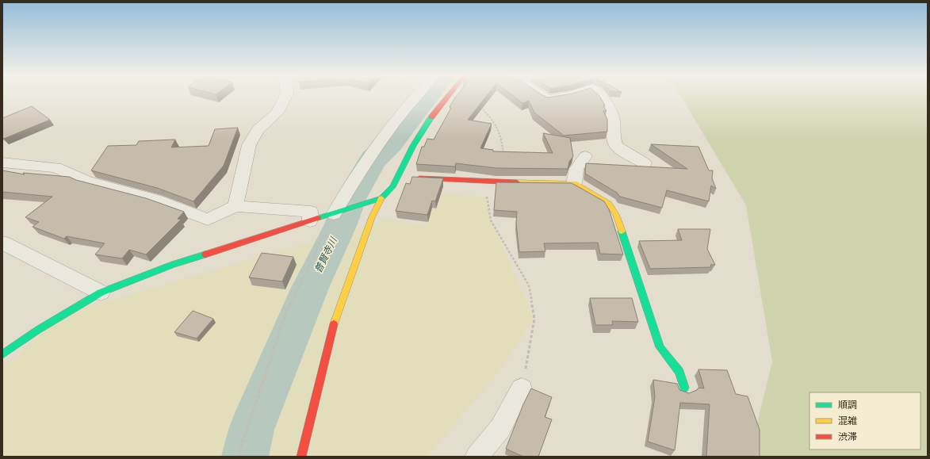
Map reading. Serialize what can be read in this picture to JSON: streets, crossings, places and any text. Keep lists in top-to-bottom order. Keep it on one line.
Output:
{"water":["普賢寺川"],"legend":["順調","混雑","渋滞"]}
